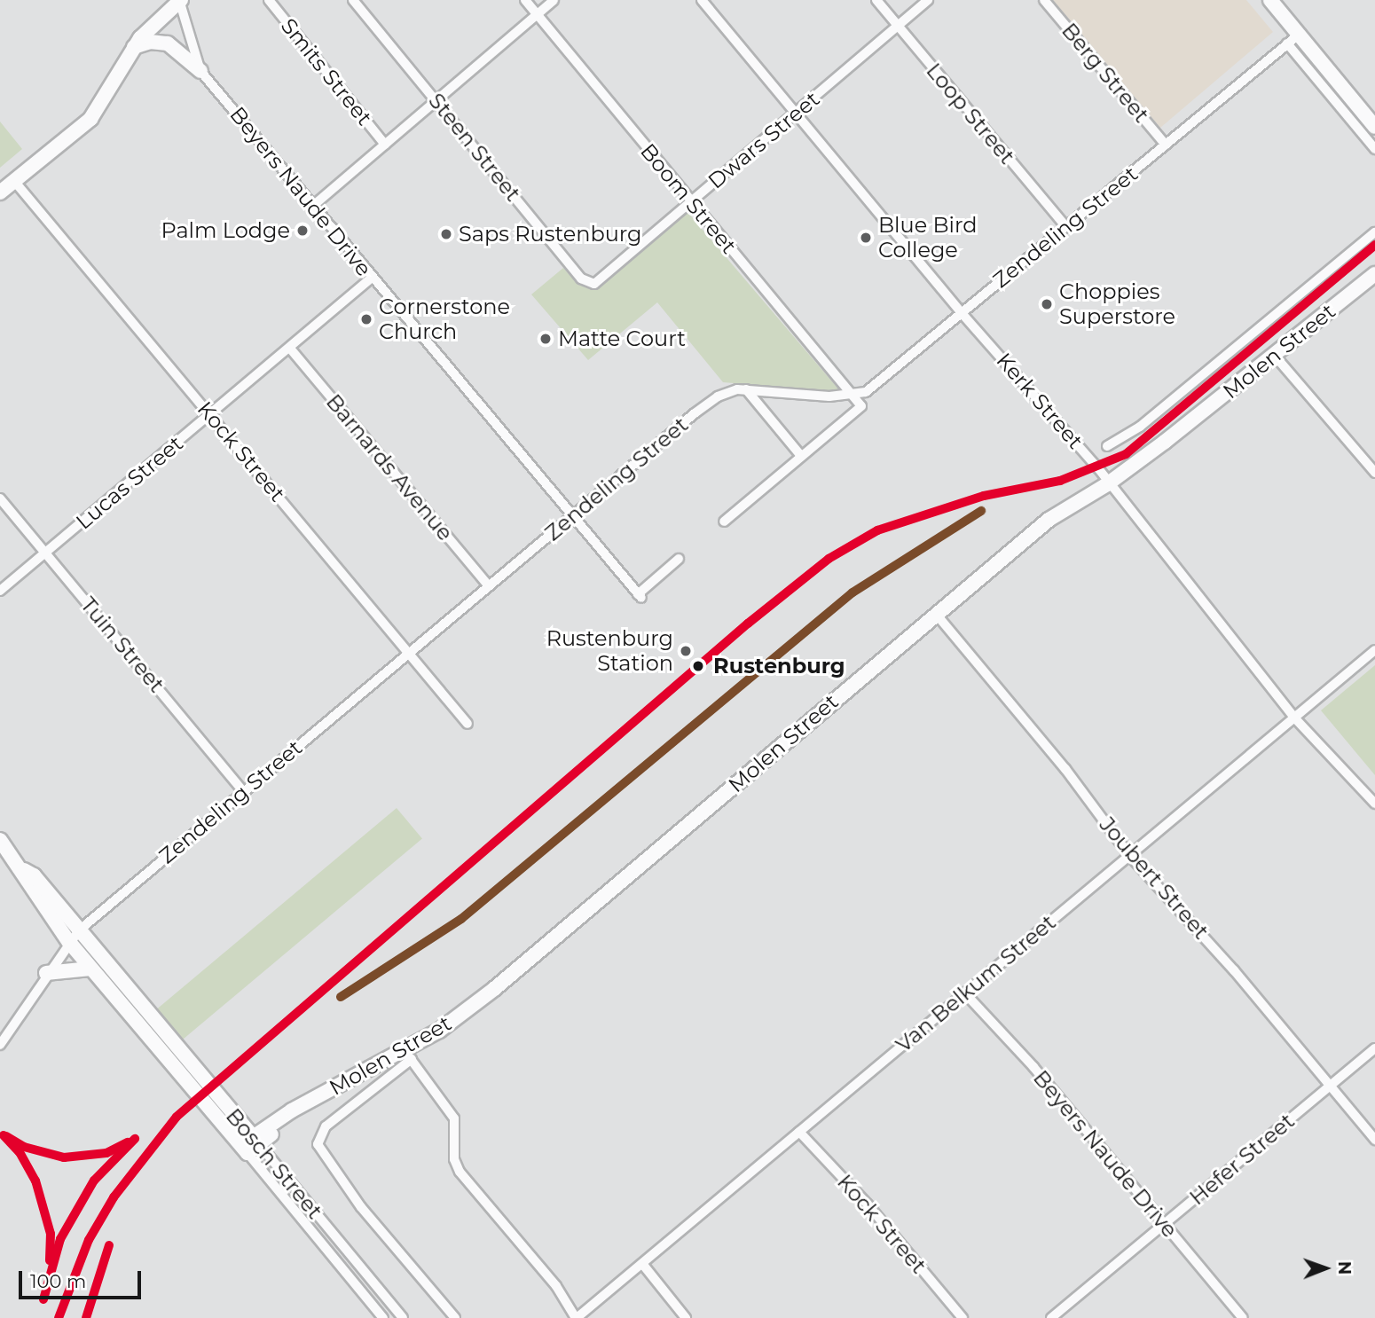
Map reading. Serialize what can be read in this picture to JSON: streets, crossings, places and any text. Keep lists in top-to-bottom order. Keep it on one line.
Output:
{"streets":{"street":["Smits Street","Berg Street","Loop Street","Dwars Street","Steen Street","Beyers Naude Drive","Boom Street","Zendeling Street","Molen Street","Kerk Street","Kock Street","Barnards Avenue","Lucas Street","Tuin Street","Joubert Street","Van Belkum Street","Hefer Street","Bosch Street"]},"crossings":[["Berg Street","Zendeling Street"],["Loop Street","Dwars Street"],["Loop Street","Zendeling Street"],["Dwars Street","Steen Street"],["Dwars Street","Boom Street"],["Dwars Street","Kerk Street"],["Beyers Naude Drive","Zendeling Street"],["Beyers Naude Drive","Lucas Street"],["Beyers Naude Drive","Van Belkum Street"],["Beyers Naude Drive","Hefer Street"],["Boom Street","Zendeling Street"],["Zendeling Street","Kerk Street"],["Zendeling Street","Kock Street"],["Zendeling Street","Barnards Avenue"],["Zendeling Street","Tuin Street"],["Zendeling Street","Bosch Street"],["Molen Street","Kerk Street"],["Molen Street","Joubert Street"],["Kerk Street","Van Belkum Street"],["Kock Street","Lucas Street"],["Kock Street","Van Belkum Street"],["Barnards Avenue","Lucas Street"],["Lucas Street","Tuin Street"],["Joubert Street","Van Belkum Street"],["Joubert Street","Hefer Street"]],"places":["Palm Lodge","Saps Rustenburg","Blue Bird College","Choppies Superstore","Cornerstone Church","Matte Court","Rustenburg Station","Rustenburg"],"scale_bar":"100 m","north":"right"}
